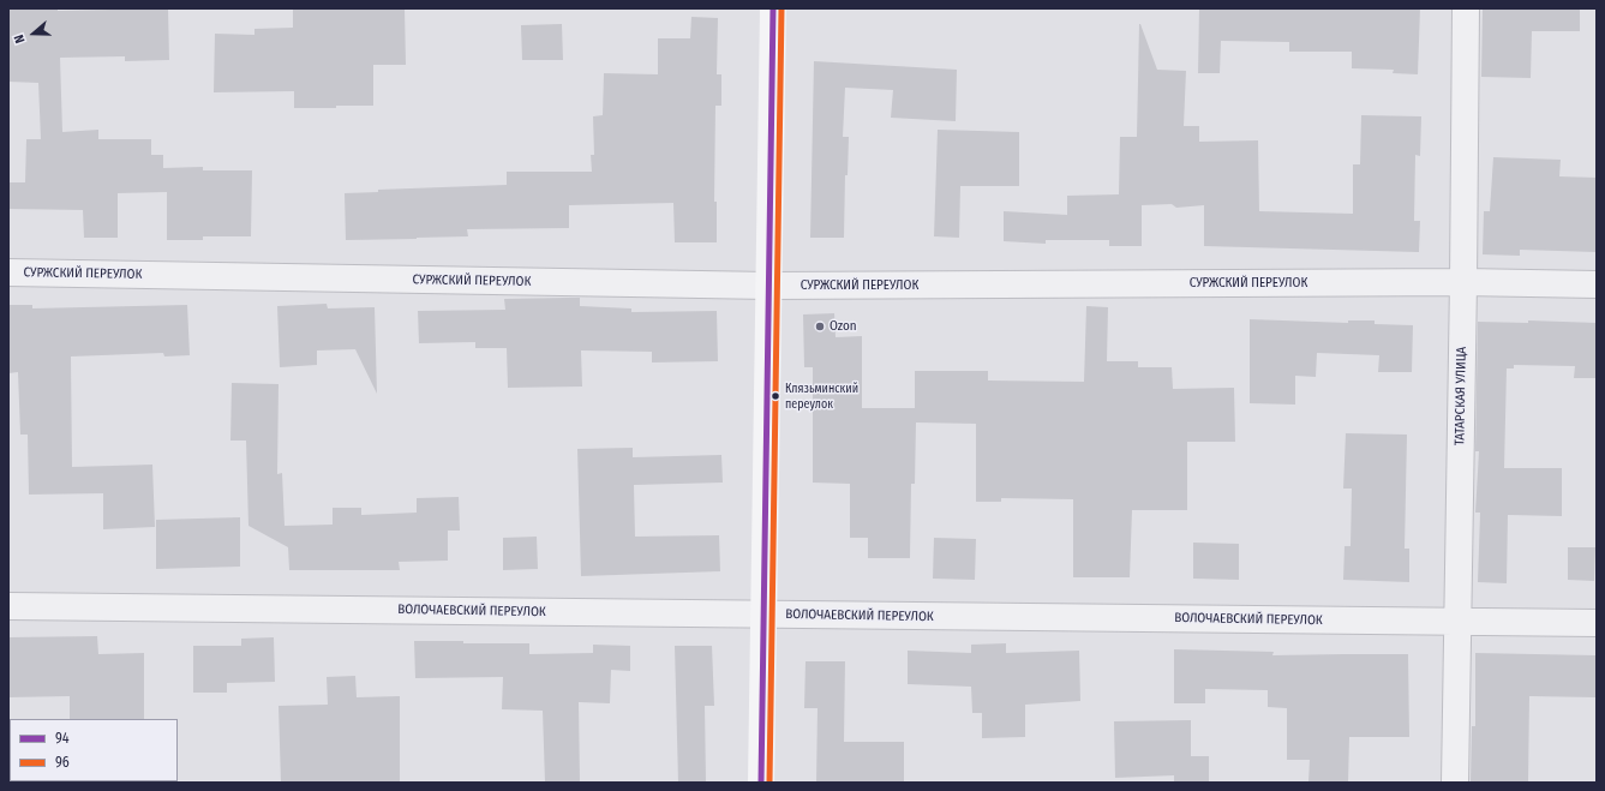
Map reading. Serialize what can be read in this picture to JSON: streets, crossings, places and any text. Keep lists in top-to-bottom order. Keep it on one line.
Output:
{"streets":{"street":["СУРЖСКИЙ ПЕРЕУЛОК","ТАТАРСКАЯ УЛИЦА","ВОЛОЧАЕВСКИЙ ПЕРЕУЛОК"]},"crossings":[["СУРЖСКИЙ ПЕРЕУЛОК","ТАТАРСКАЯ УЛИЦА"],["ТАТАРСКАЯ УЛИЦА","ВОЛОЧАЕВСКИЙ ПЕРЕУЛОК"]],"places":["Ozon","Клязьминский переулок"],"lines":["transit line 94","transit line 96"],"legend":["94","96"],"north":"left"}
